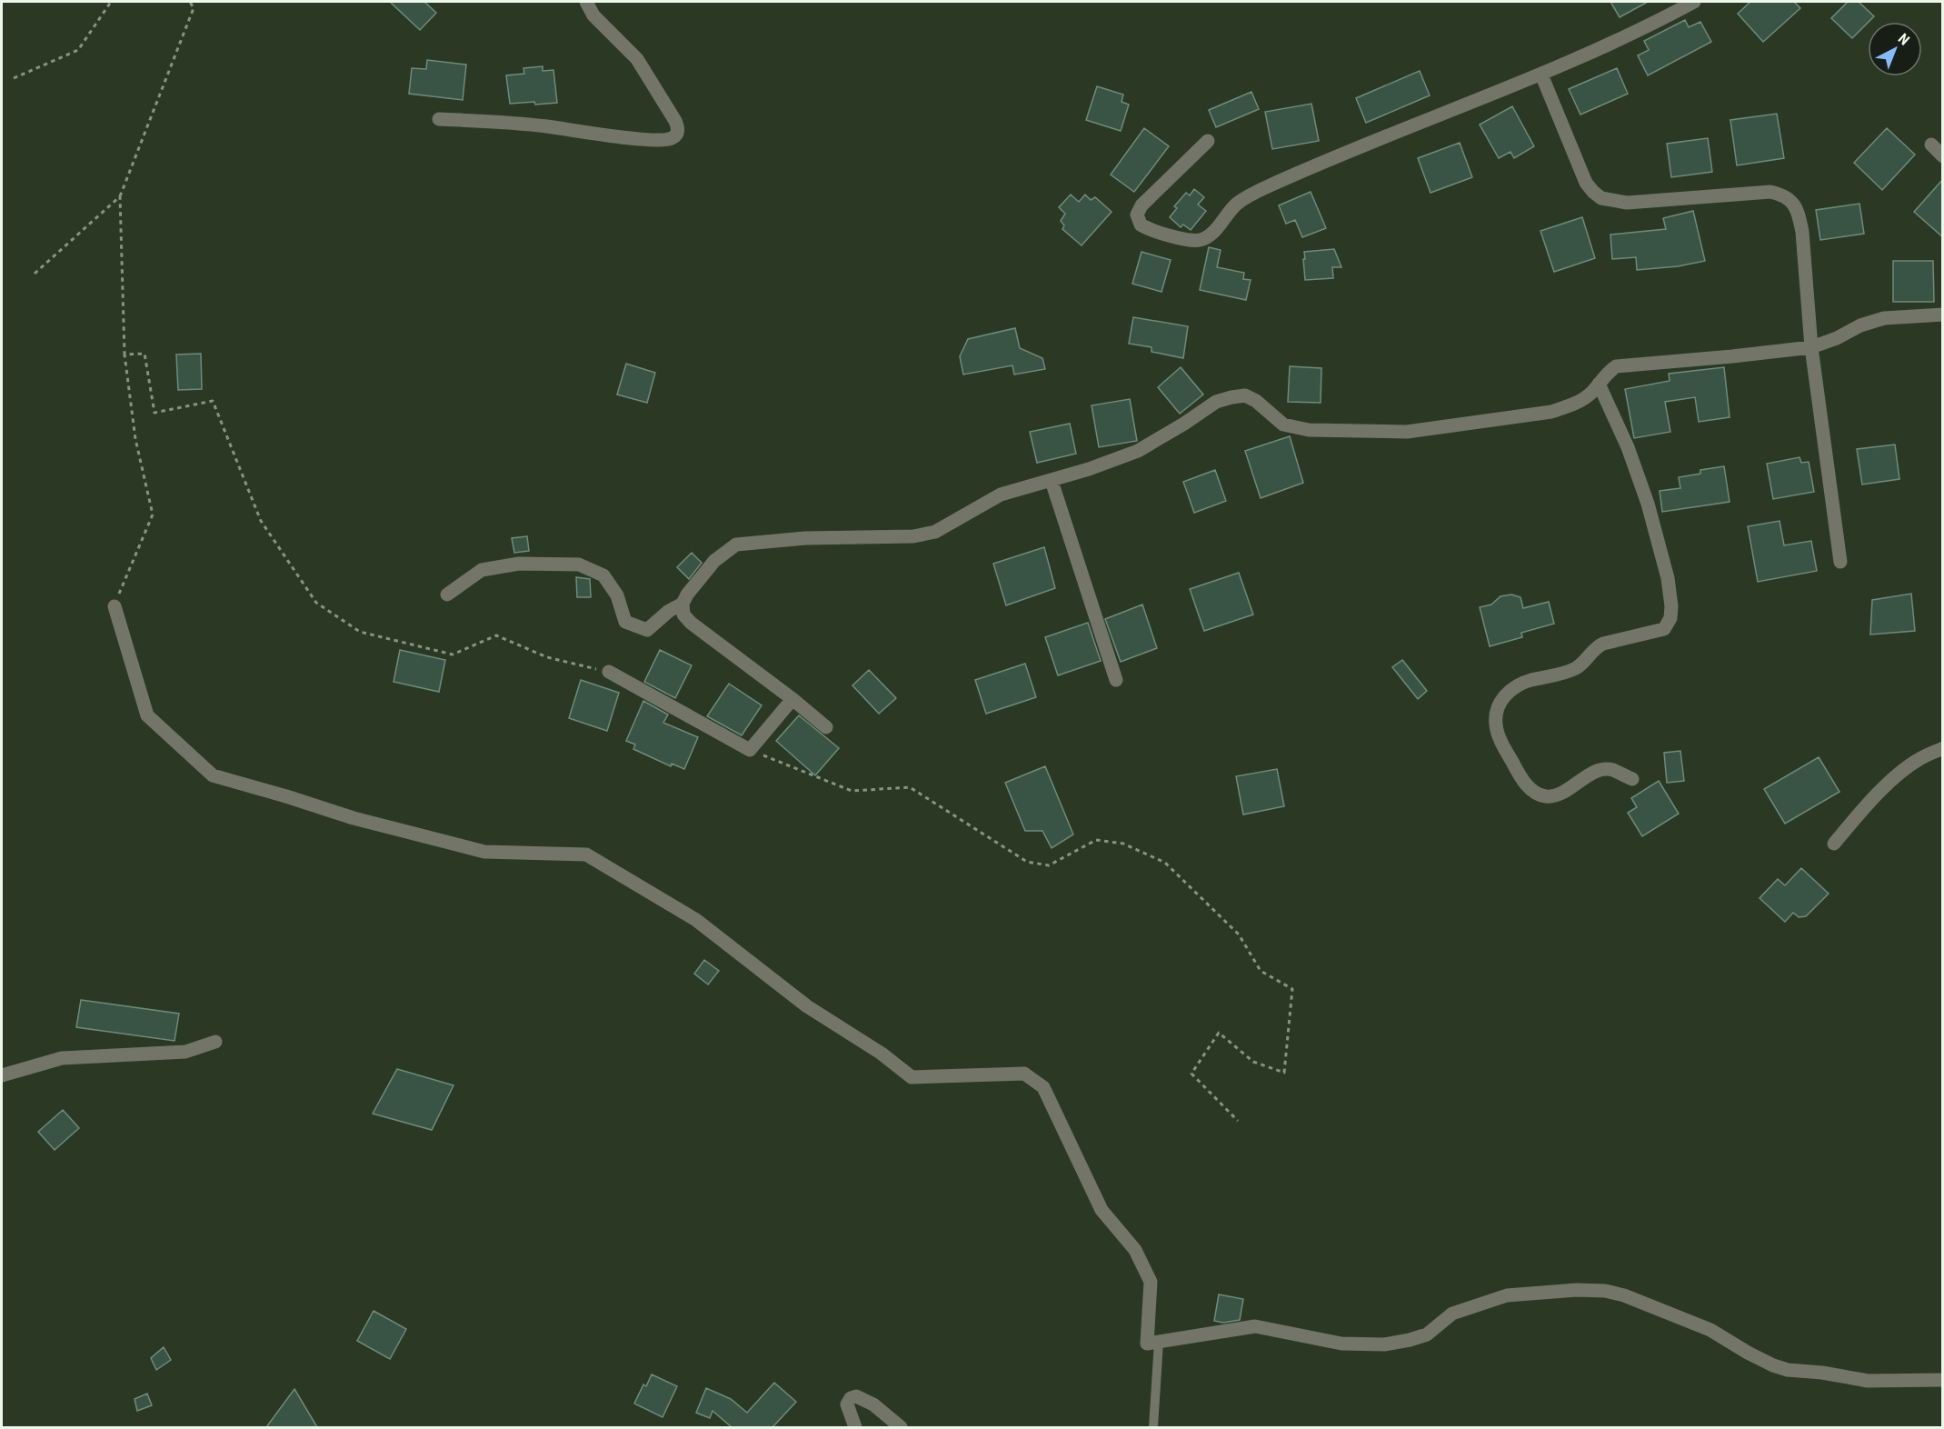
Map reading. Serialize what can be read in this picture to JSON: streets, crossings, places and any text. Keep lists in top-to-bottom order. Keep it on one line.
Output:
{"north":"top right"}
